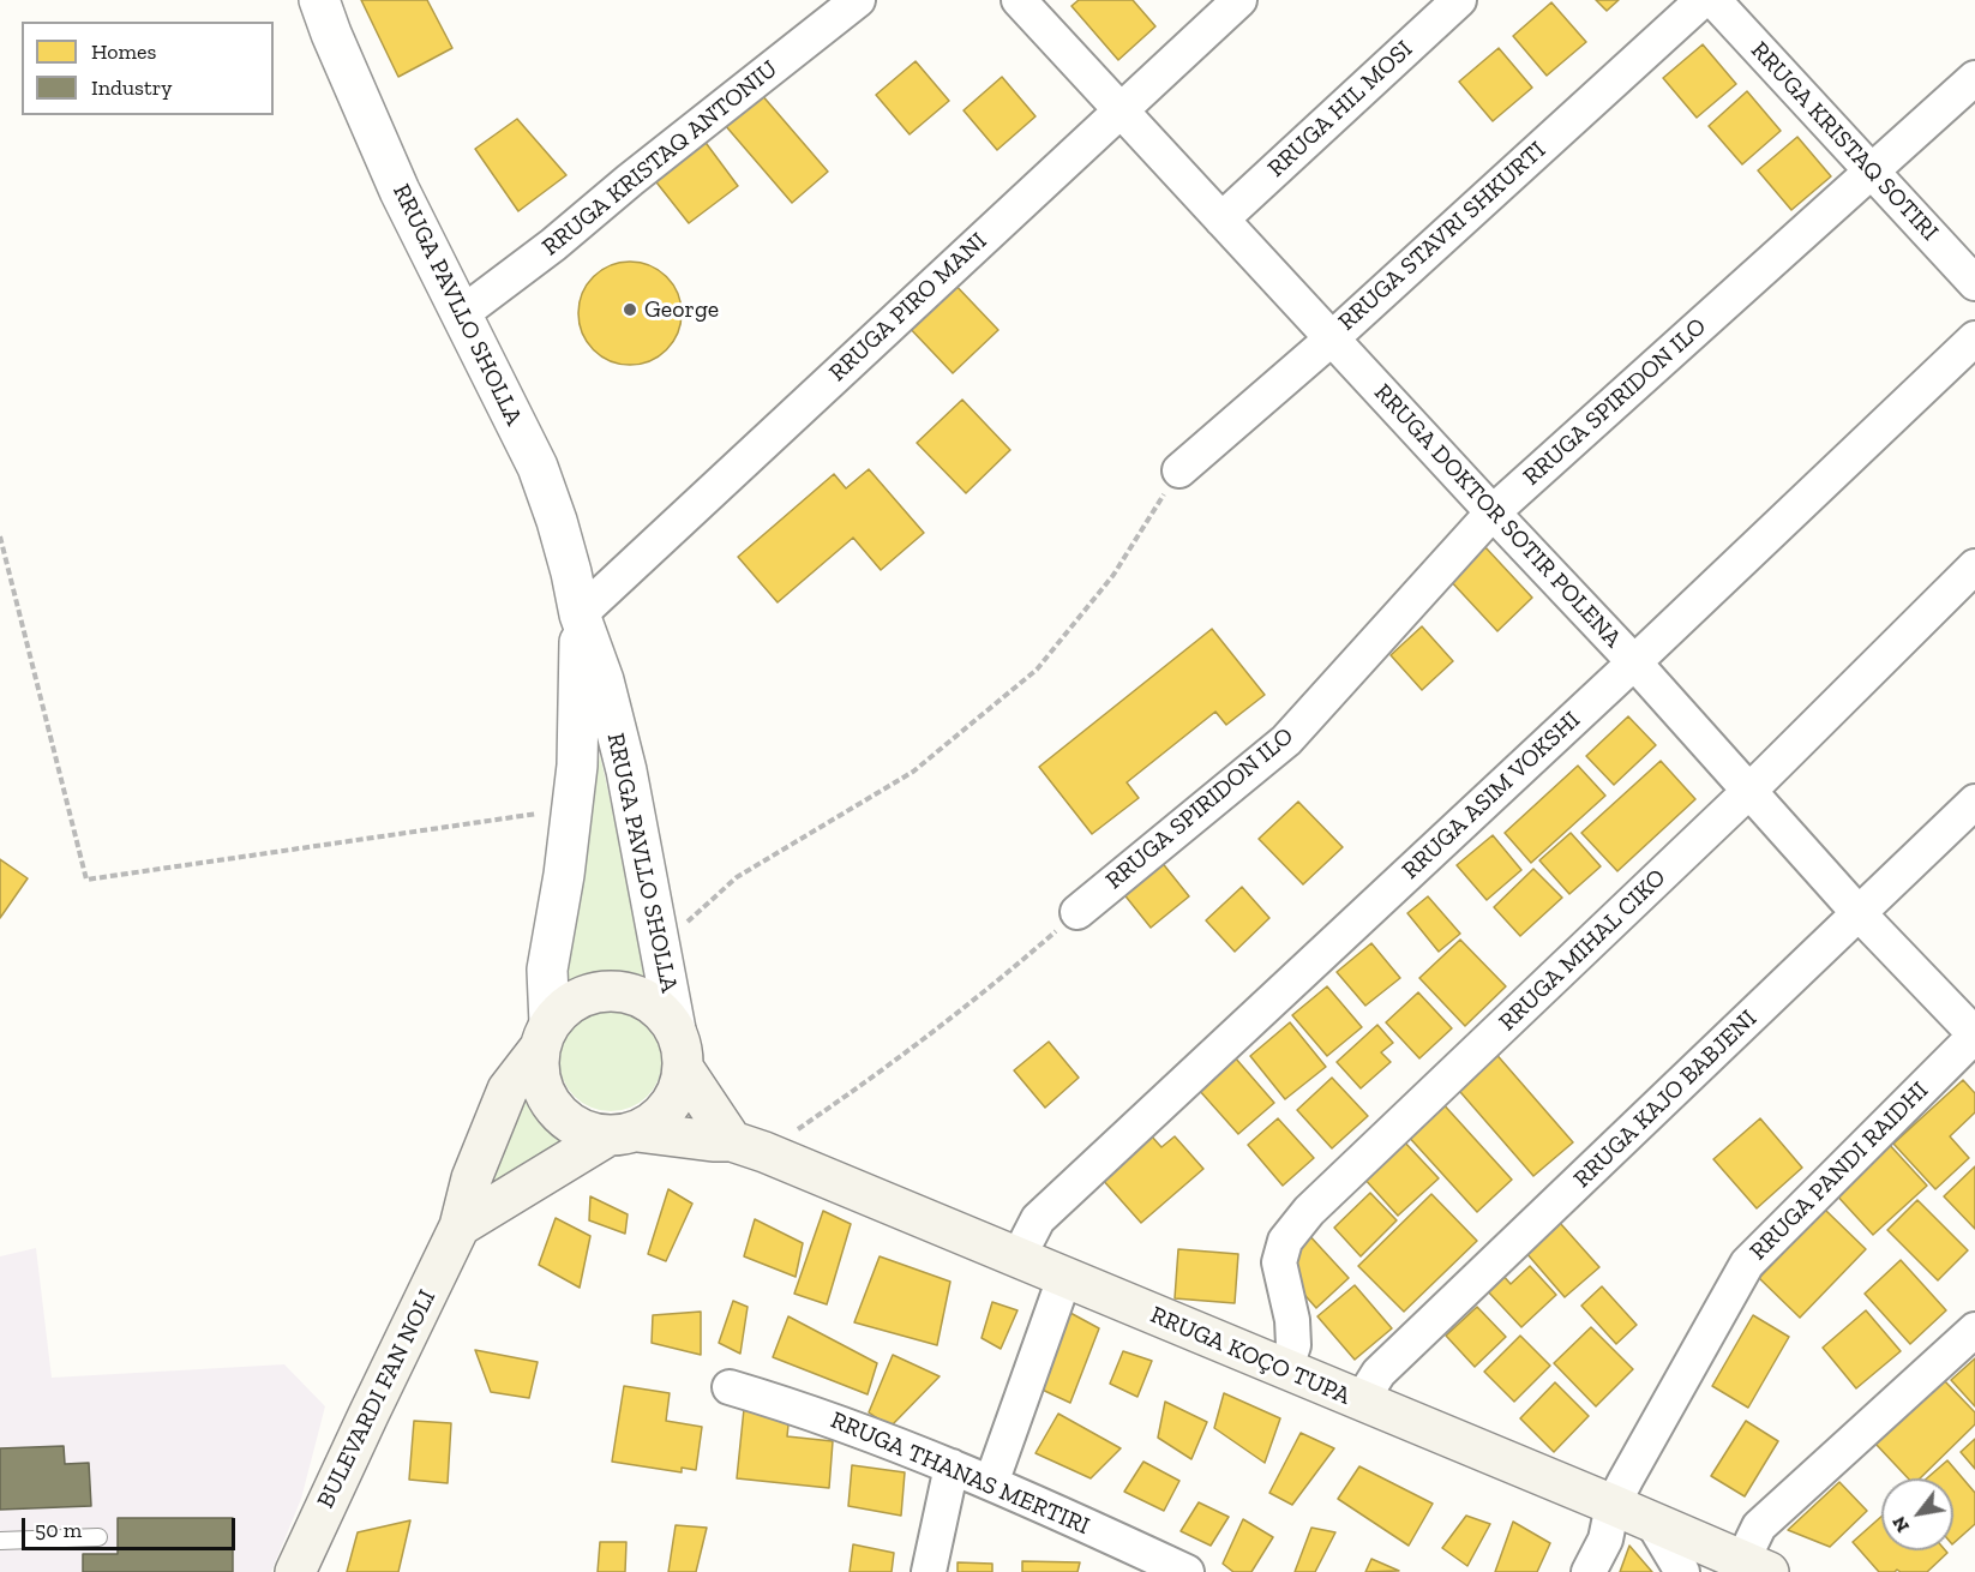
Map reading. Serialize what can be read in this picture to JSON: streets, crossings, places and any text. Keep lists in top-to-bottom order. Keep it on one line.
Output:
{"streets":{"main road":["RRUGA KOÇO TUPA","BULEVARDI FAN NOLI"],"street":["RRUGA HIL MOSI","RRUGA KRISTAQ SOTIRI","RRUGA KRISTAQ ANTONIU","RRUGA STAVRI SHKURTI","RRUGA PAVLLO SHOLLA","RRUGA PIRO MANI","RRUGA SPIRIDON ILO","RRUGA DOKTOR SOTIR POLENA","RRUGA ASIM VOKSHI","RRUGA MIHAL CIKO","RRUGA KAJO BABJENI","RRUGA PANDI RAIDHI","RRUGA THANAS MERTIRI"]},"crossings":[["RRUGA HIL MOSI","RRUGA DOKTOR SOTIR POLENA"],["RRUGA KRISTAQ SOTIRI","RRUGA SPIRIDON ILO"],["RRUGA KRISTAQ ANTONIU","RRUGA PAVLLO SHOLLA"],["RRUGA STAVRI SHKURTI","RRUGA DOKTOR SOTIR POLENA"],["RRUGA PAVLLO SHOLLA","RRUGA PIRO MANI"],["RRUGA PAVLLO SHOLLA","RRUGA KOÇO TUPA"],["RRUGA PAVLLO SHOLLA","BULEVARDI FAN NOLI"],["RRUGA PIRO MANI","RRUGA DOKTOR SOTIR POLENA"],["RRUGA SPIRIDON ILO","RRUGA DOKTOR SOTIR POLENA"],["RRUGA DOKTOR SOTIR POLENA","RRUGA ASIM VOKSHI"],["RRUGA DOKTOR SOTIR POLENA","RRUGA MIHAL CIKO"],["RRUGA DOKTOR SOTIR POLENA","RRUGA KAJO BABJENI"],["RRUGA DOKTOR SOTIR POLENA","RRUGA PANDI RAIDHI"],["RRUGA ASIM VOKSHI","RRUGA KOÇO TUPA"],["RRUGA MIHAL CIKO","RRUGA KOÇO TUPA"],["RRUGA KAJO BABJENI","RRUGA KOÇO TUPA"],["RRUGA PANDI RAIDHI","RRUGA KOÇO TUPA"],["RRUGA KOÇO TUPA","BULEVARDI FAN NOLI"]],"places":["George"],"legend":["Homes","Industry"],"scale_bar":"50 m","north":"bottom left"}
